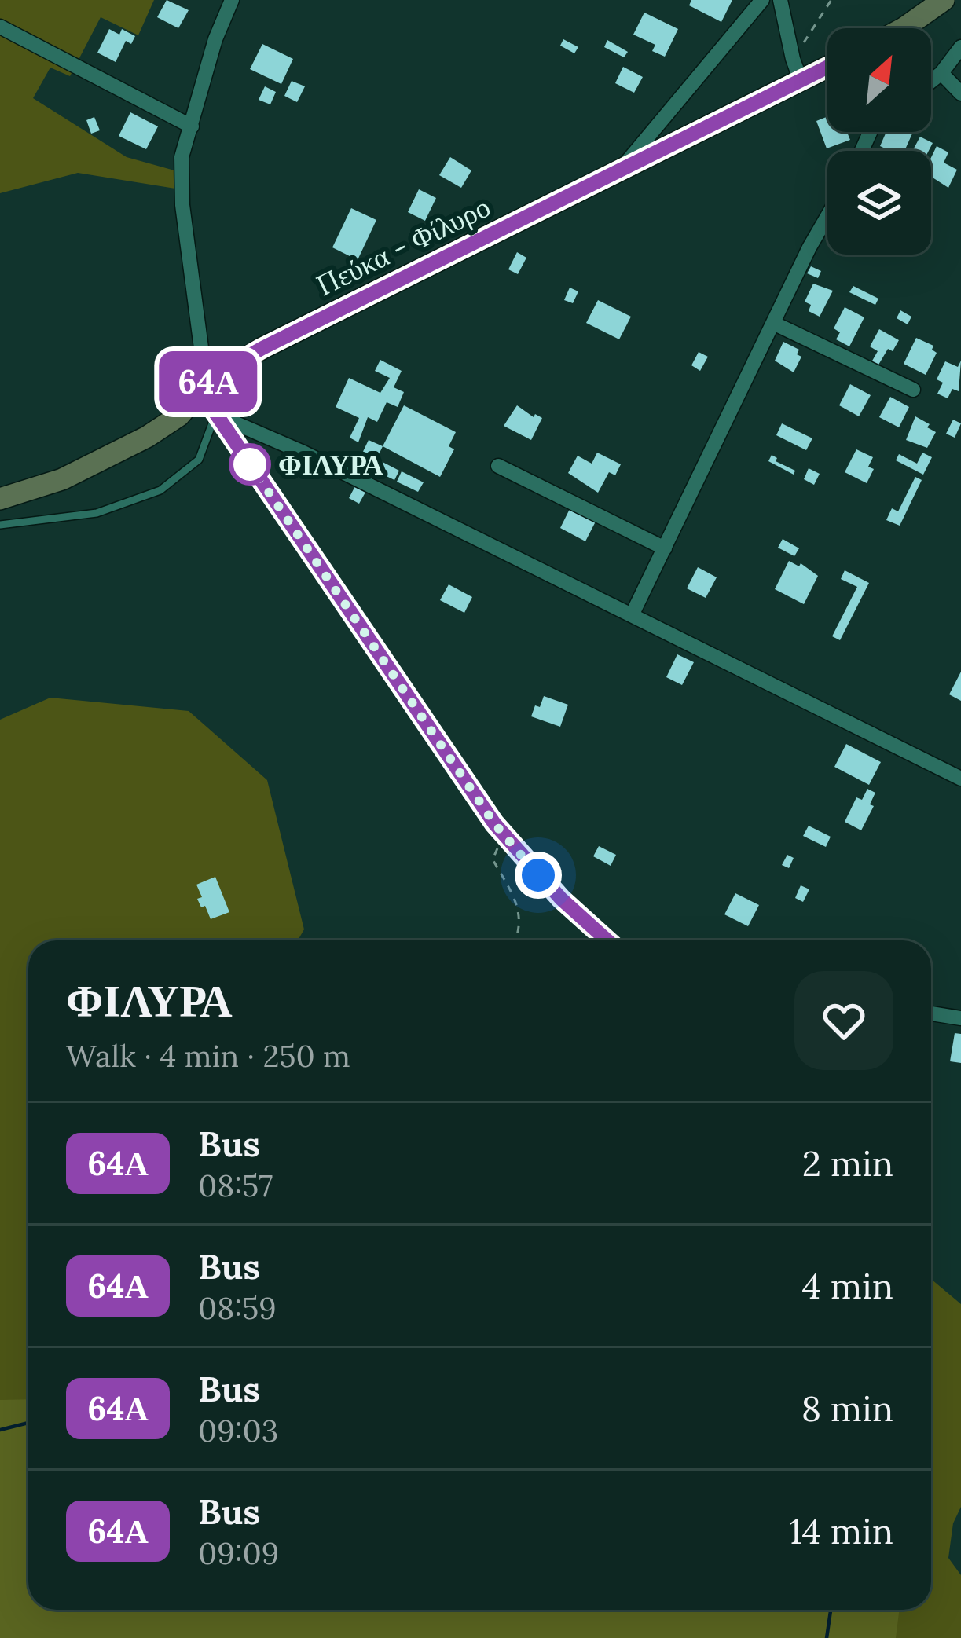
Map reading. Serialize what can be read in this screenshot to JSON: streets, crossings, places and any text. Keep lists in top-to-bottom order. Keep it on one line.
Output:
{"streets":{"main road":["Πεύκα - Φίλυρο"]},"places":["ΦΙΛΥΡΑ"],"lines":["bus line 64Α"],"north":"top right","page":{"on_map":"64Α","heading":["ΦΙΛΥΡΑ","Walk · 4 min · 250 m"],"list":[{"mark":"64Α","name":"Bus","note":"08:57","value":"2 min"},{"mark":"64Α","name":"Bus","note":"08:59","value":"4 min"},{"mark":"64Α","name":"Bus","note":"09:03","value":"8 min"},{"mark":"64Α","name":"Bus","note":"09:09","value":"14 min"}]}}
